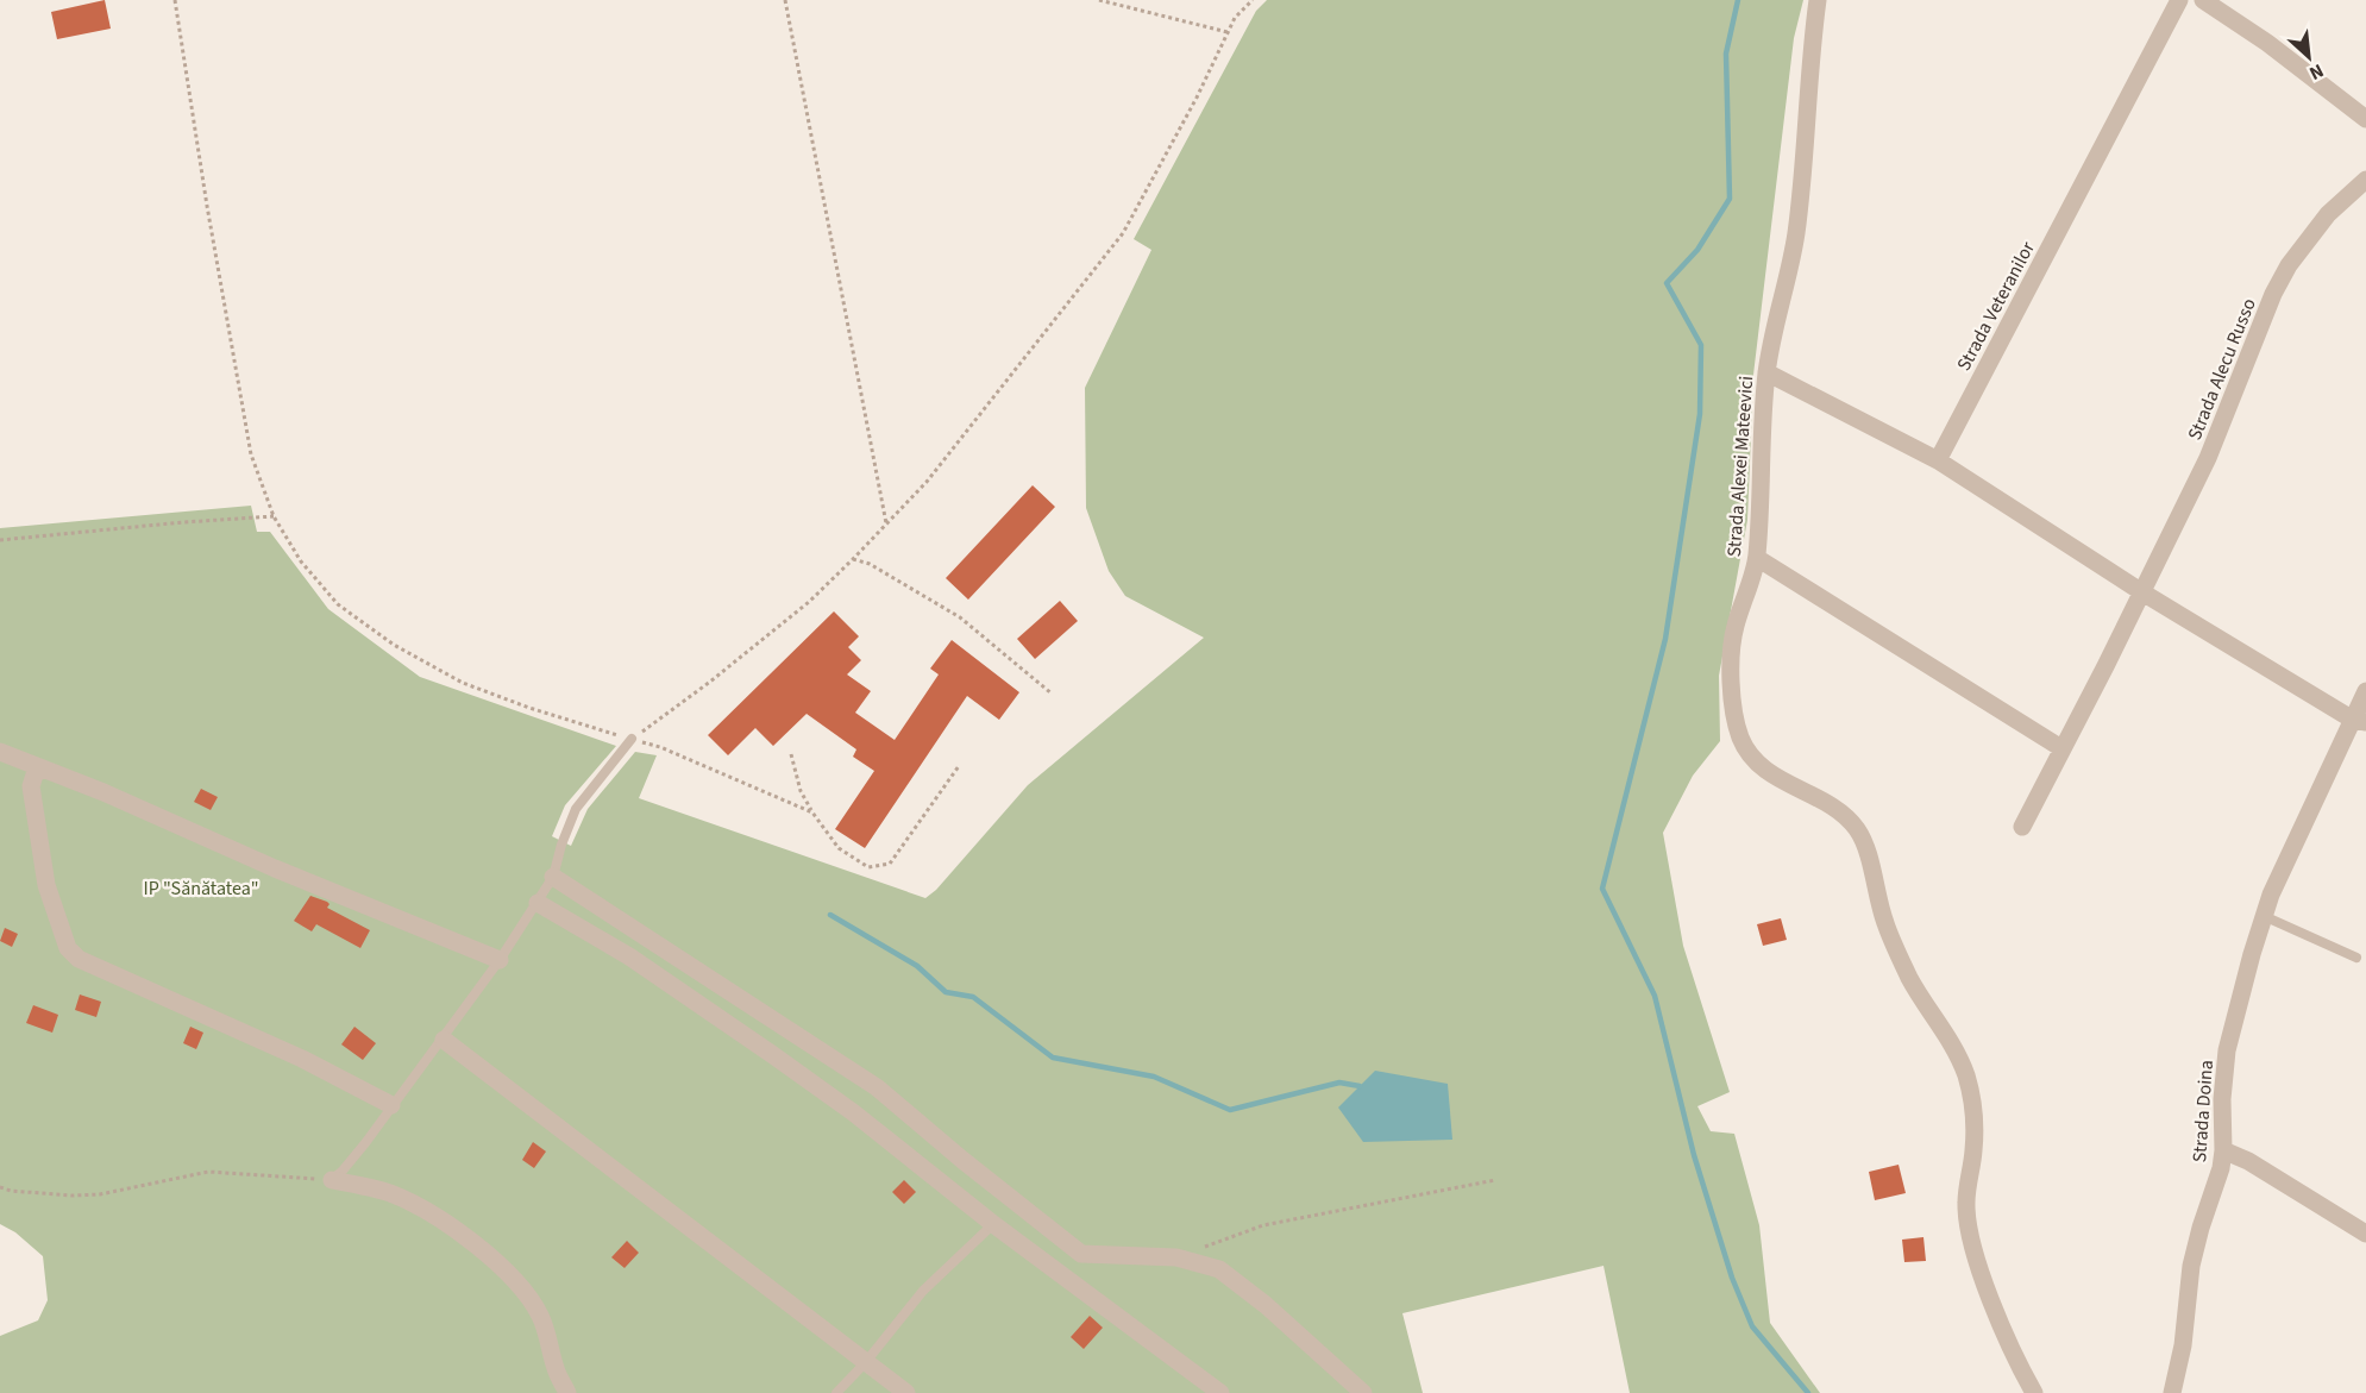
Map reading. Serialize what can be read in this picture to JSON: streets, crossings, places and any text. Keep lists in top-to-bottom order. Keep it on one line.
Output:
{"streets":{"street":["Strada Veteranilor","Strada Alecu Russo","Strada Alexei Mateevici","Strada Doina"]},"parks":["IP \"Sănătatea\""],"north":"bottom right"}
